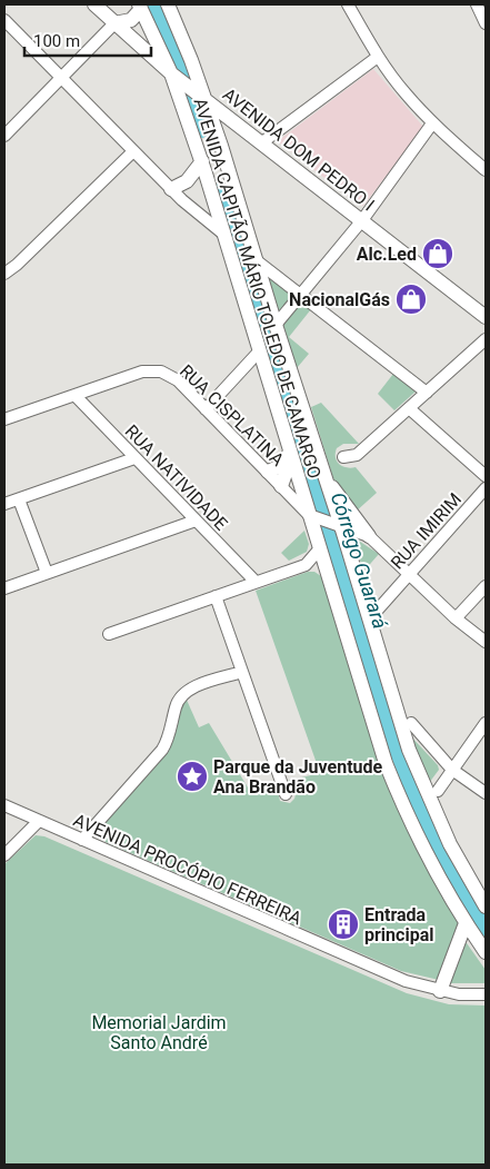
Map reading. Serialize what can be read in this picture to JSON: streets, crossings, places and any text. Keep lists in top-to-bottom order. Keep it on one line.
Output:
{"streets":{"main road":["AVENIDA DOM PEDRO I","AVENIDA CAPITÃO MÁRIO TOLEDO DE CAMARGO"],"street":["RUA CISPLATINA","RUA NATIVIDADE","RUA IMIRIM","AVENIDA PROCÓPIO FERREIRA"]},"crossings":[["AVENIDA DOM PEDRO I","AVENIDA CAPITÃO MÁRIO TOLEDO DE CAMARGO"],["AVENIDA CAPITÃO MÁRIO TOLEDO DE CAMARGO","RUA CISPLATINA"],["AVENIDA CAPITÃO MÁRIO TOLEDO DE CAMARGO","RUA IMIRIM"],["RUA CISPLATINA","RUA NATIVIDADE"],["RUA CISPLATINA","RUA IMIRIM"]],"water":["Córrego Guarará"],"parks":["Memorial Jardim Santo André"],"places":{"shop":["Alc.Led","NacionalGás"],"place":["Parque da Juventude Ana Brandão"],"building":["Entrada principal"]},"scale_bar":"100 m"}
